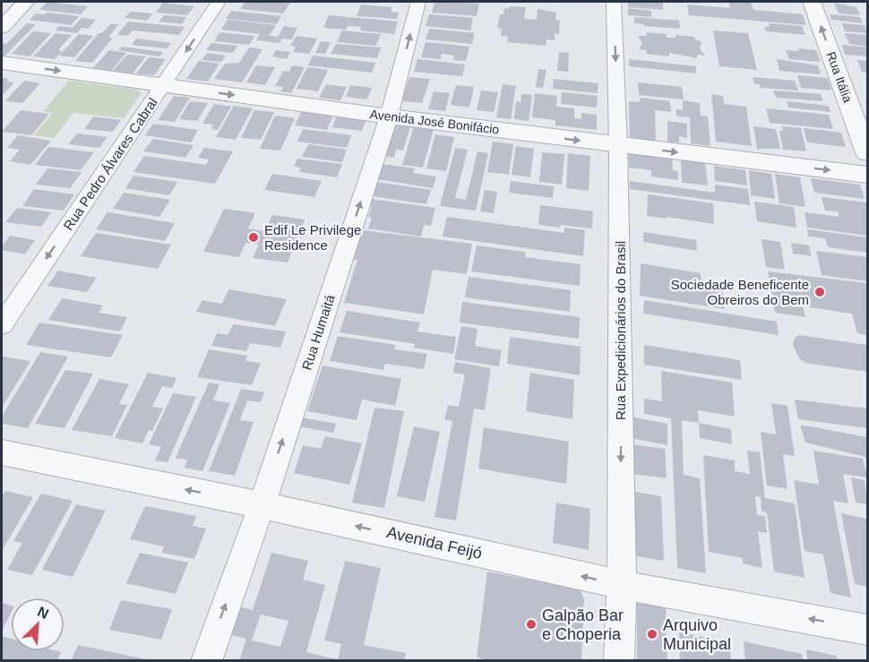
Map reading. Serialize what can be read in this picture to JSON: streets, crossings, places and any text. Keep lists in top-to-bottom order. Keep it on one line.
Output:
{"streets":{"street":["Rua Itália","Avenida José Bonifácio","Rua Pedro Álvares Cabral","Rua Expedicionários do Brasil","Rua Humaitá","Avenida Feijó"]},"crossings":[["Avenida José Bonifácio","Rua Pedro Álvares Cabral"],["Avenida José Bonifácio","Rua Expedicionários do Brasil"],["Avenida José Bonifácio","Rua Humaitá"],["Rua Expedicionários do Brasil","Avenida Feijó"],["Rua Humaitá","Avenida Feijó"]],"one_way":["Rua Itália","Avenida José Bonifácio","Rua Pedro Álvares Cabral","Rua Expedicionários do Brasil","Rua Humaitá","Avenida Feijó"],"places":["Edif Le Privilege Residence","Sociedade Beneficente Obreiros do Bem","Galpão Bar e Choperia","Arquivo Municipal"],"north":"top right"}
